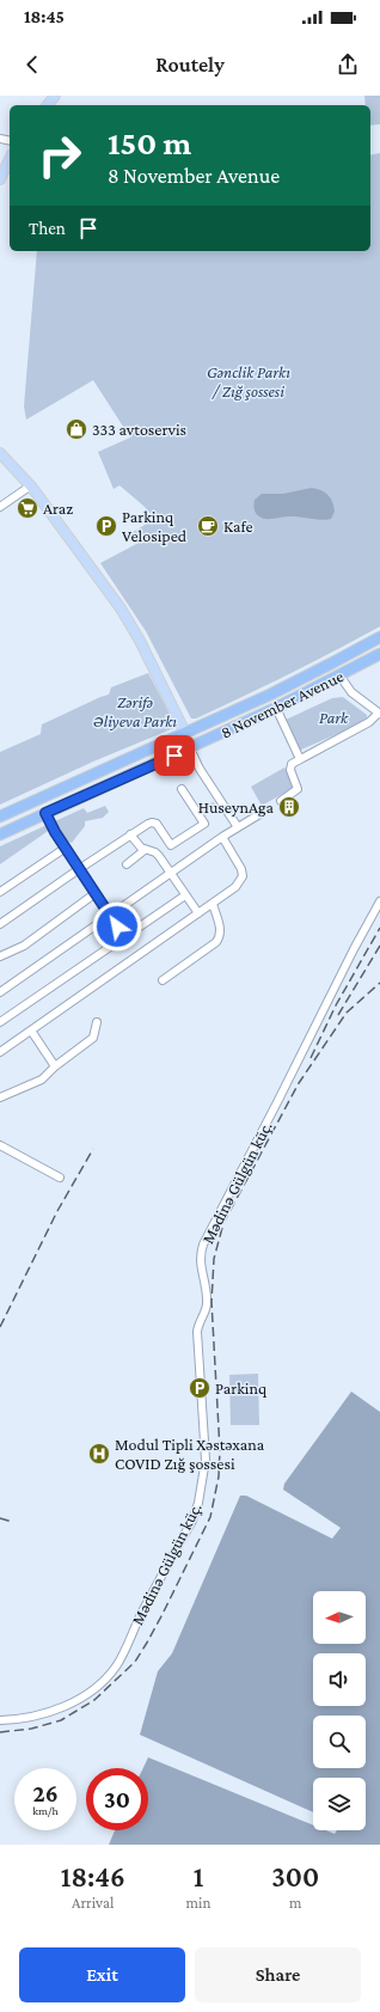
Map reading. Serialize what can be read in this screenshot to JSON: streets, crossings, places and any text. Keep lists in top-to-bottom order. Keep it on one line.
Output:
{"streets":{"highway":["8 November Avenue"],"street":["Mədinə Gülgün küç."]},"parks":["Gənclik Parkı / Zığ şossesi","Zərifə Əliyeva Parkı","Park"],"places":{"shop":["333 avtoservis"],"supermarket":["Araz"],"parking":["Parkinq Velosiped","Parkinq"],"cafe":["Kafe"],"building":["HuseynAga"],"hospital":["Modul Tipli Xəstəxana COVID Zığ şossesi"]},"north":"left","page":{"status":"18:45","header":"Routely","turn":["150 m","8 November Avenue"],"then":"Then","speed":"26 km/h","limit":"30","eta":["18:46","Arrival","1","min","300","m"],"buttons":["Exit","Share"]}}
